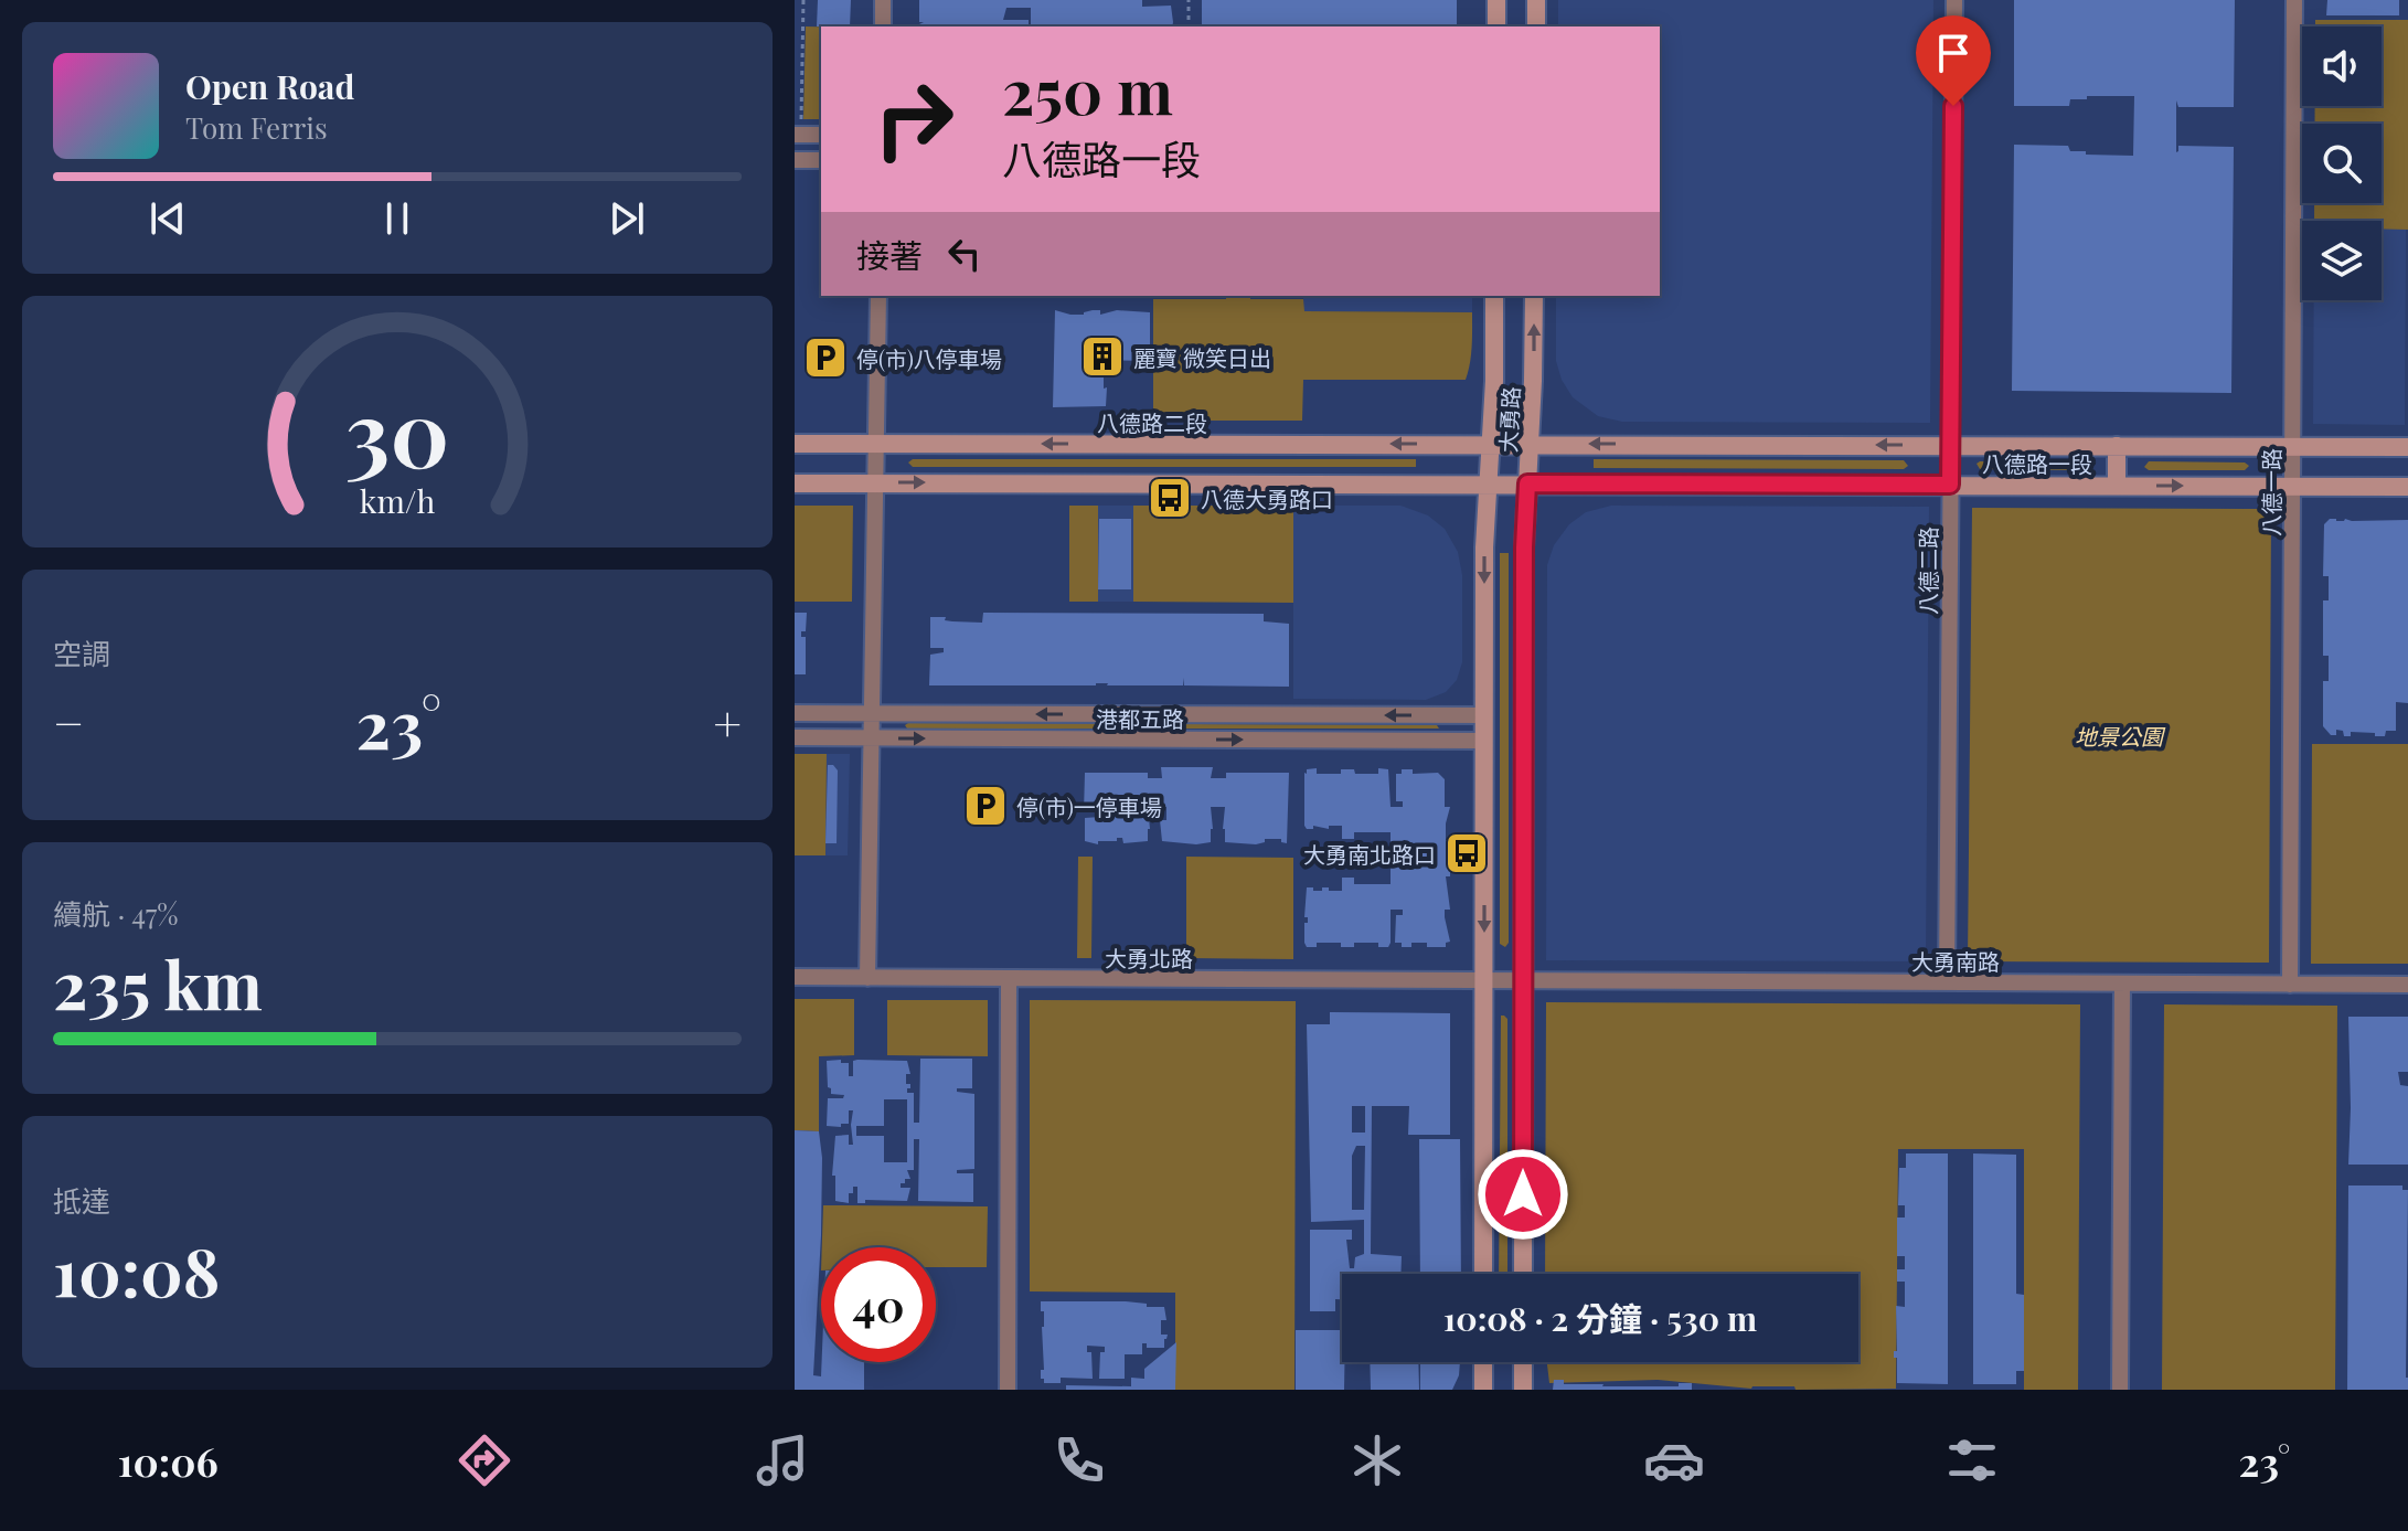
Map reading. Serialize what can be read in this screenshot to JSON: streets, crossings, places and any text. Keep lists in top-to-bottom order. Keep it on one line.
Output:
{"streets":{"street":["大勇路","八德路二段","八德路一段","八德一路","八德二路","港都五路","大勇北路","大勇南路"]},"crossings":[["大勇路","八德路二段"],["大勇路","八德路一段"],["大勇路","港都五路"],["大勇路","大勇北路"],["大勇路","大勇南路"],["八德路二段","八德路一段"],["八德路一段","八德一路"],["八德路一段","八德二路"],["八德一路","大勇南路"],["八德二路","大勇南路"],["大勇北路","大勇南路"]],"parks":["地景公園"],"places":{"building":["麗寶 微笑日出"],"parking":["停(市)八停車場","停(市)一停車場"],"bus stop":["八德大勇路口","大勇南北路口"]},"page":{"turn":["250 m","八德路一段"],"song":["Open Road","Tom Ferris"],"then":"接著","tile":["空調",["續航 · 47%","235 km"],["抵達","10:08"]],"heat":["−","23°","+"],"limit":"40","trip":"10:08 · 2 分鐘 · 530 m","tabs":["10:06","23°"],"gauge":["30","km/h"]}}
